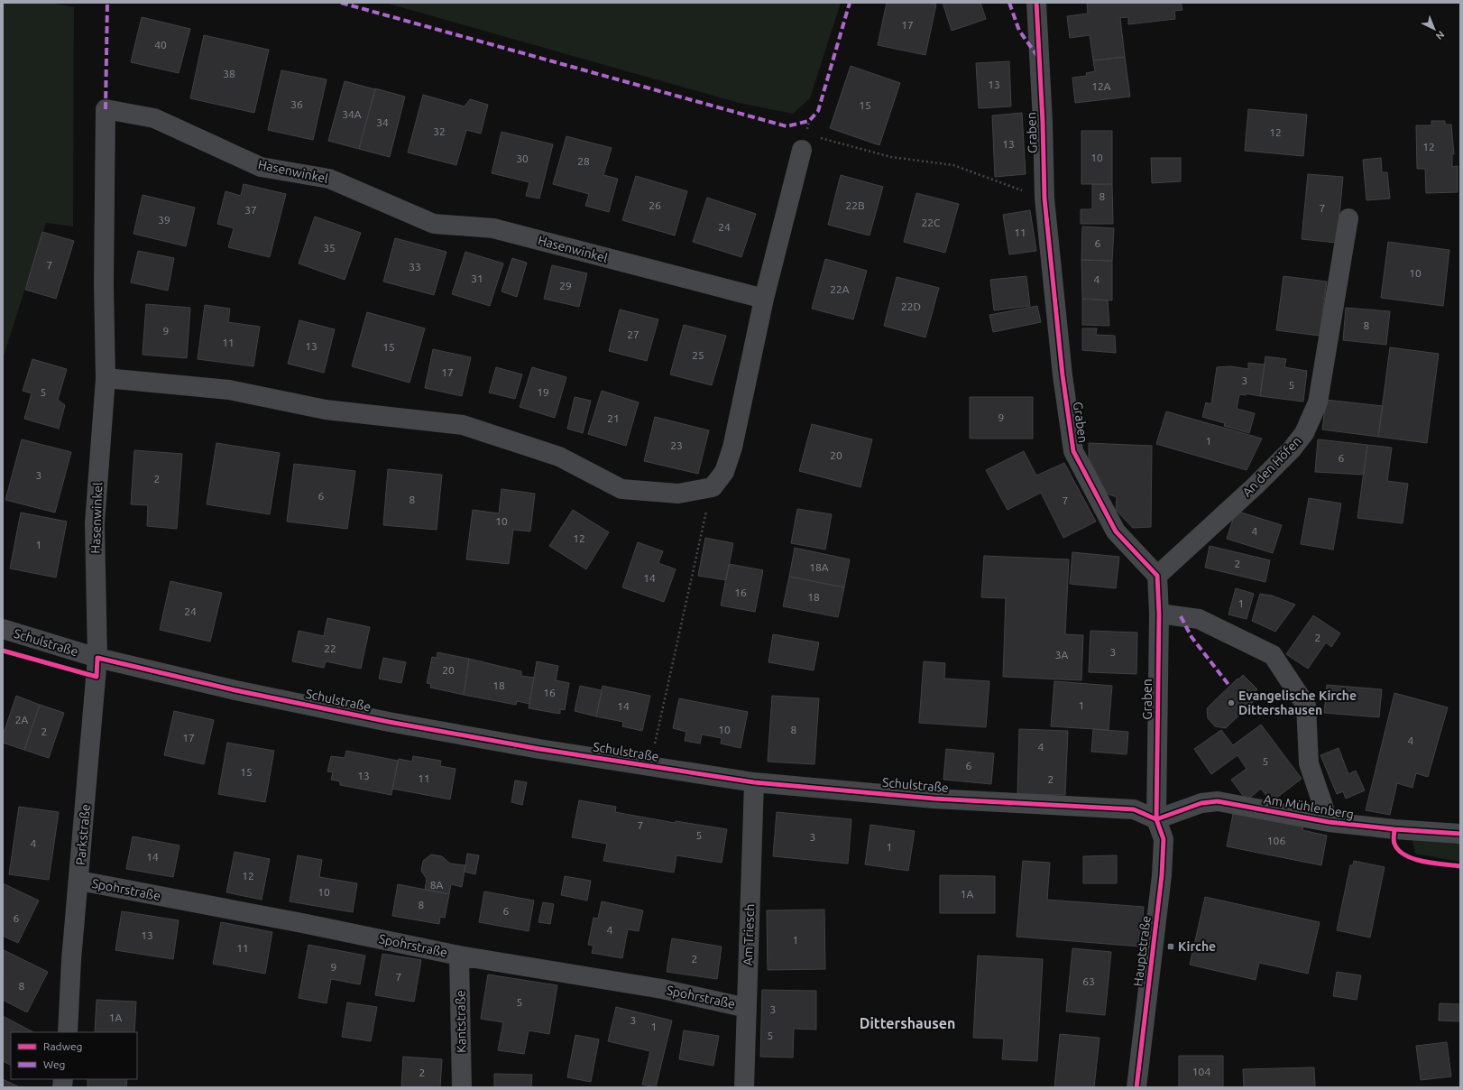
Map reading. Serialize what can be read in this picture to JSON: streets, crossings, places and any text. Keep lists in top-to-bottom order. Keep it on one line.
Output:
{"streets":{"street":["Graben","Hasenwinkel","An den Höfen","Schulstraße","Am Mühlenberg","Parkstraße","Spohrstraße","Am Triesch","Hauptstraße","Kantstraße"]},"crossings":[["Graben","An den Höfen"],["Graben","Schulstraße"],["Graben","Am Mühlenberg"],["Graben","Hauptstraße"],["Hasenwinkel","Schulstraße"],["Hasenwinkel","Parkstraße"],["Schulstraße","Am Mühlenberg"],["Schulstraße","Parkstraße"],["Schulstraße","Am Triesch"],["Schulstraße","Hauptstraße"],["Am Mühlenberg","Hauptstraße"],["Parkstraße","Spohrstraße"],["Spohrstraße","Am Triesch"],["Spohrstraße","Kantstraße"]],"districts":["Dittershausen"],"places":{"other":["Evangelische Kirche Dittershausen"],"transit":["Kirche"]},"house_numbers":["17","40","38","13","12A","36","15","34A","34","32","12","13","12","10","30","28","8","26","22B","7","37","39","22C","24","11","6","35","7","33","10","31","4","29","22A","22D","8","9","27","11","13","15","25","17","3","5","5","19","9","21","1","23","20","6","3","2","6","8","7","10","4","12","1","2","18A","14","16","18","1","24","2","22","3","3A","20","18","16","1","14","2A","10","8","2","17","4","4","5","6","15","13","11","2","7","5","3","106","4","1","14","12","8A","10","1A","8","6","6","4","13","1","11","2","9","7","63","8","5","3","1A","3","1","5","104","2"],"legend":["Radweg","Weg"],"north":"bottom right"}
